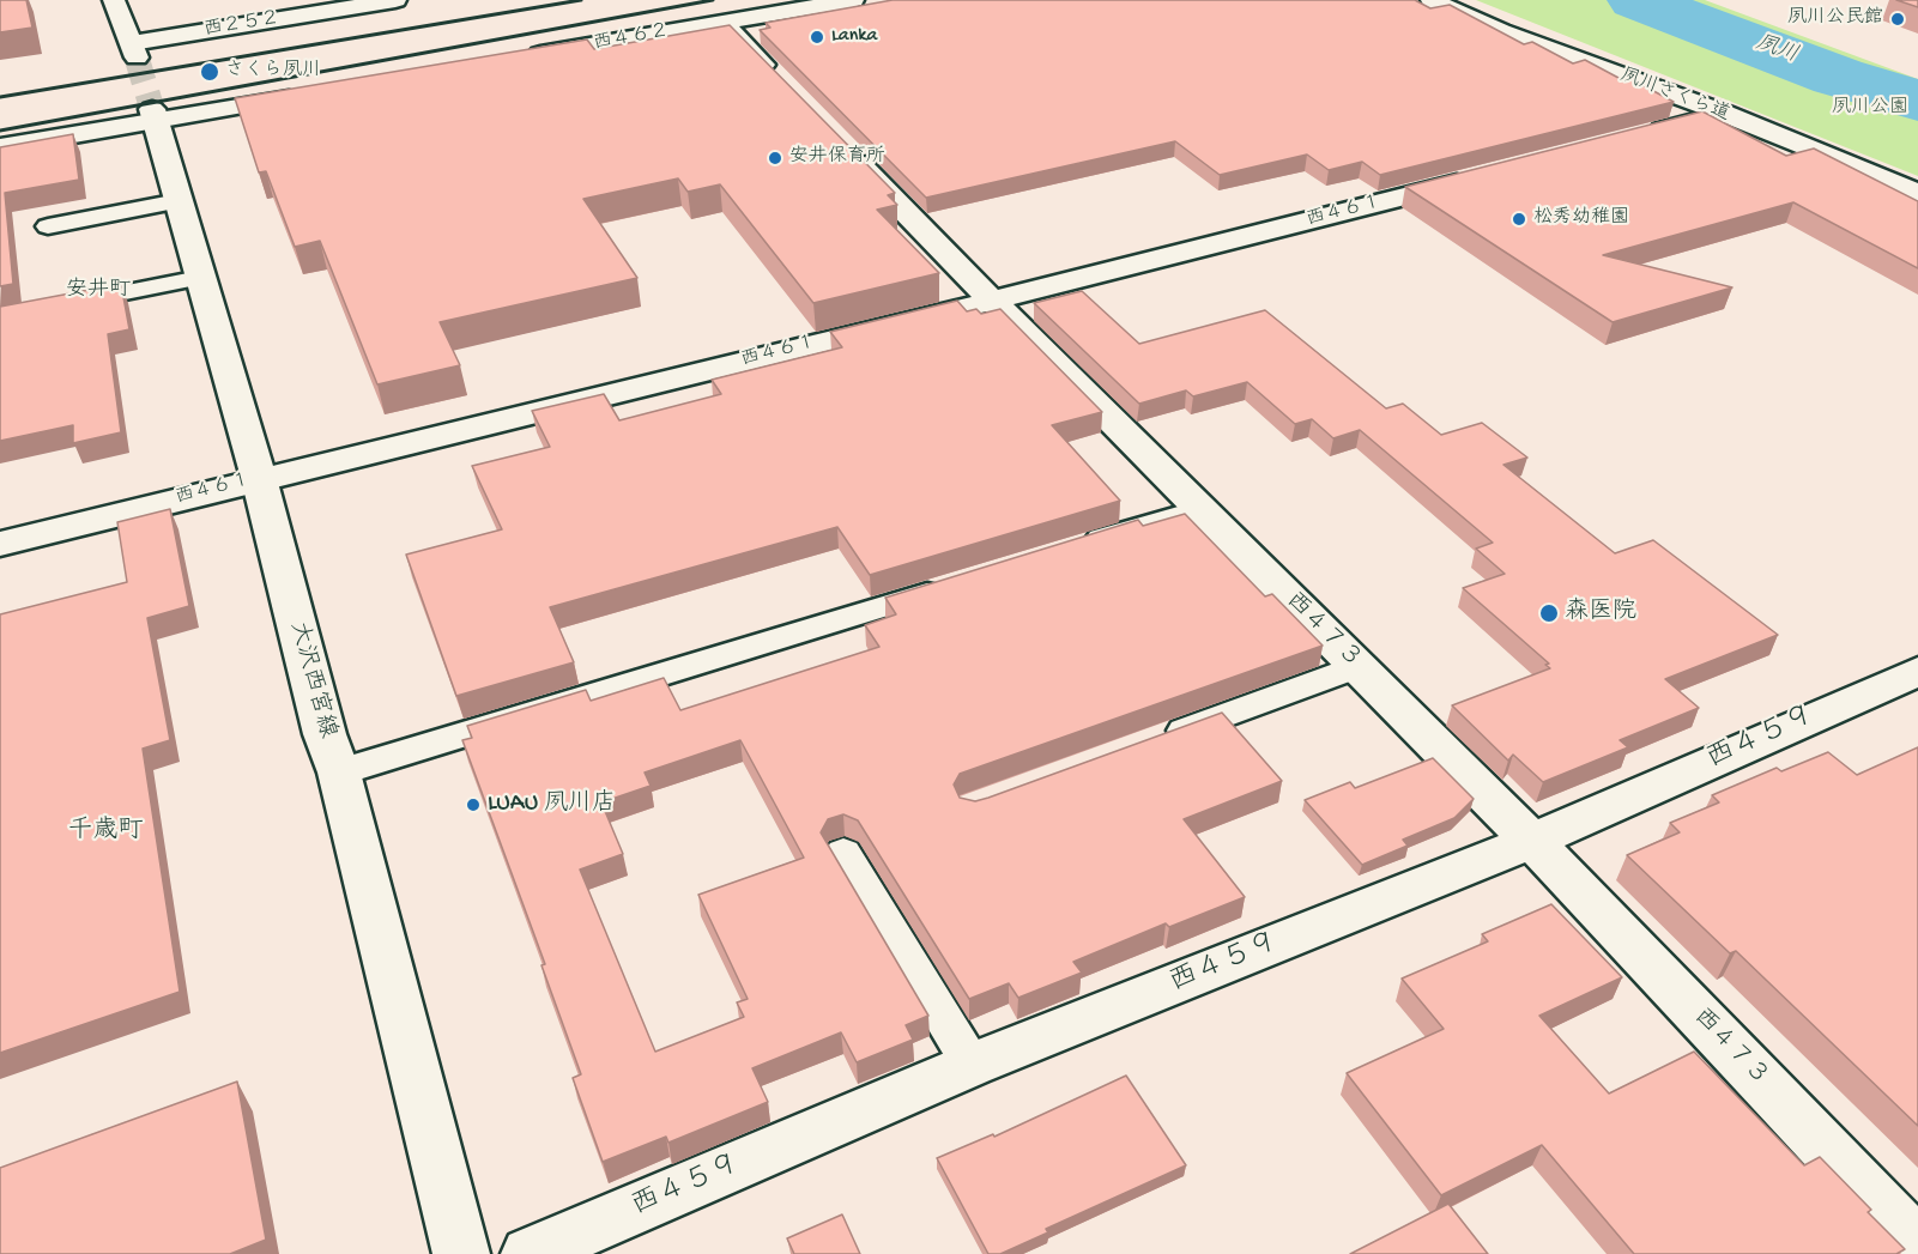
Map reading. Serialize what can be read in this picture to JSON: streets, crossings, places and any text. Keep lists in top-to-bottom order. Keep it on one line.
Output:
{"streets":{"street":["西２５２","西４６２","夙川さくら道","西４６１","西４７３","大沢西宮線","西４５９"]},"crossings":[["西４６１","西４７３"],["西４６１","大沢西宮線"],["西４７３","西４５９"]],"districts":["安井町","千歳町"],"water":["夙川"],"parks":["夙川公園"],"places":["夙川公民館","Lanka","さくら夙川","安井保育所","松秀幼稚園","森医院","LUAU 夙川店"]}
